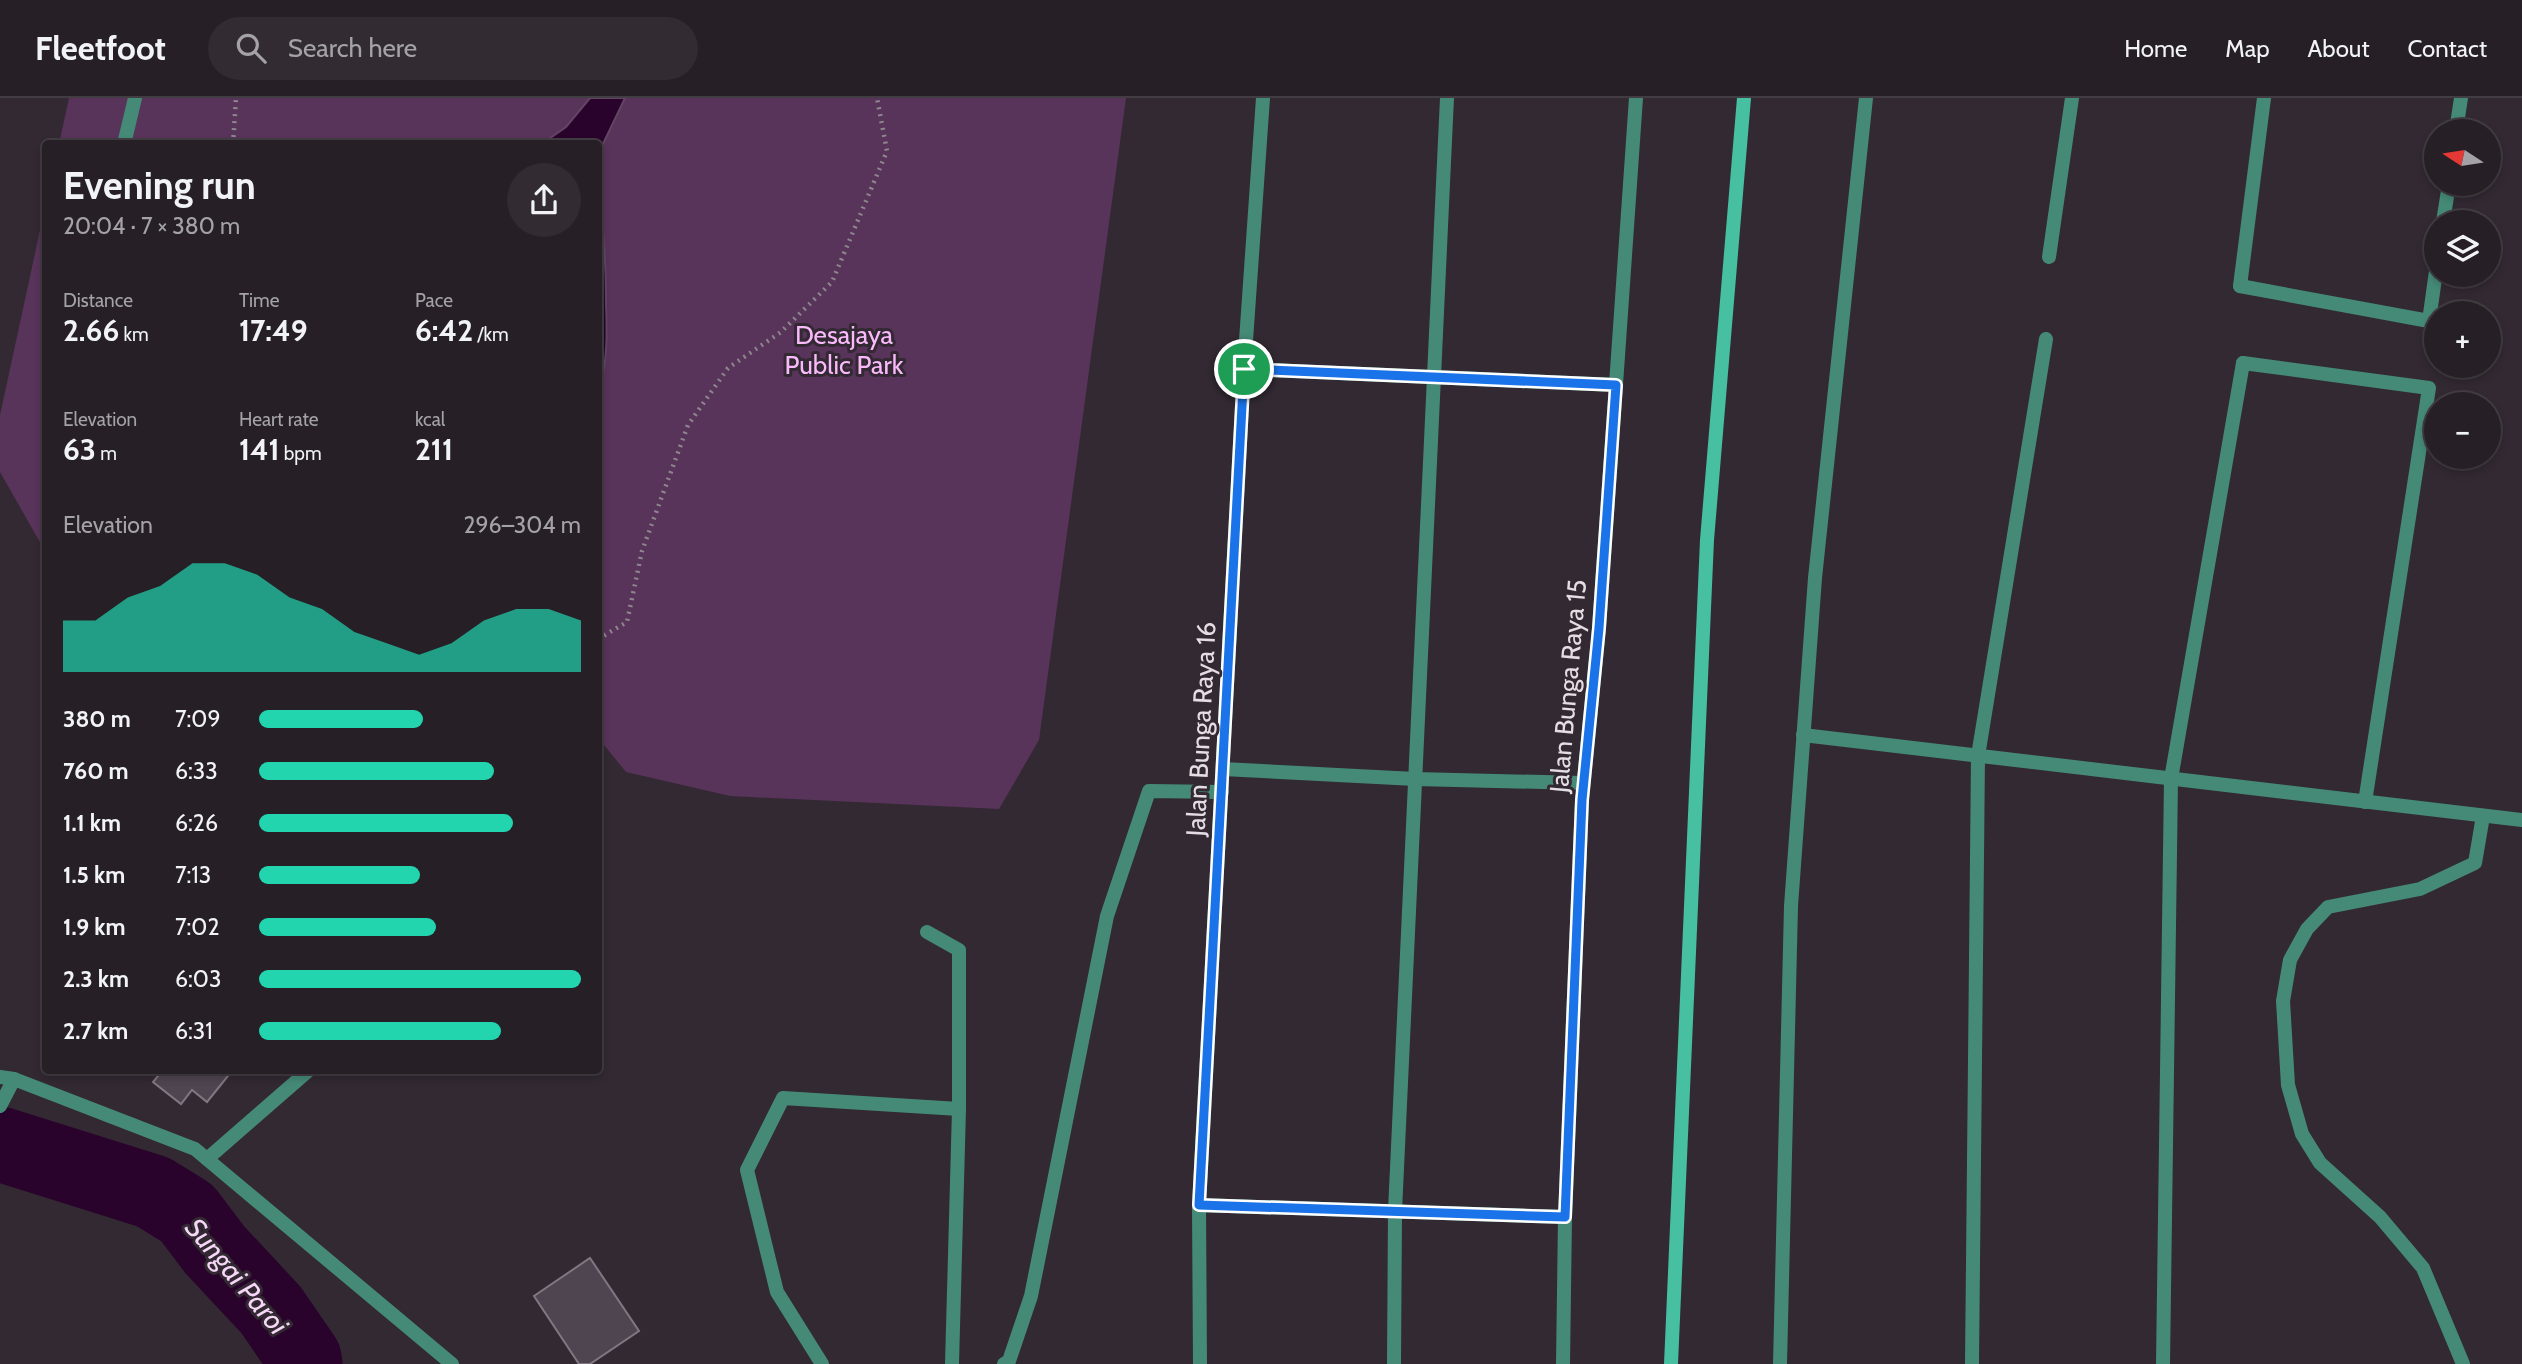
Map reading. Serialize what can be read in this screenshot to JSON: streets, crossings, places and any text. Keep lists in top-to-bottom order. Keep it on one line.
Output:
{"streets":{"street":["Jalan Bunga Raya 15","Jalan Bunga Raya 16"]},"water":["Sungai Paroi"],"parks":["Desajaya Public Park"],"north":"left","page":{"header":"Fleetfoot","search":"Search here","nav":["Home","Map","About","Contact"],"map_buttons":["+","−"],"heading":["Evening run","20:04 · 7 × 380 m"],"stats":[["Distance","2.66 km"],["Time","17:49"],["Pace","6:42 /km"],["Elevation","63 m"],["Heart rate","141 bpm"],["kcal","211"]],"chart":["Elevation","296–304 m"],"list":[{"name":"380 m","note":"7:09"},{"name":"760 m","note":"6:33"},{"name":"1.1 km","note":"6:26"},{"name":"1.5 km","note":"7:13"},{"name":"1.9 km","note":"7:02"},{"name":"2.3 km","note":"6:03"},{"name":"2.7 km","note":"6:31"}]}}
